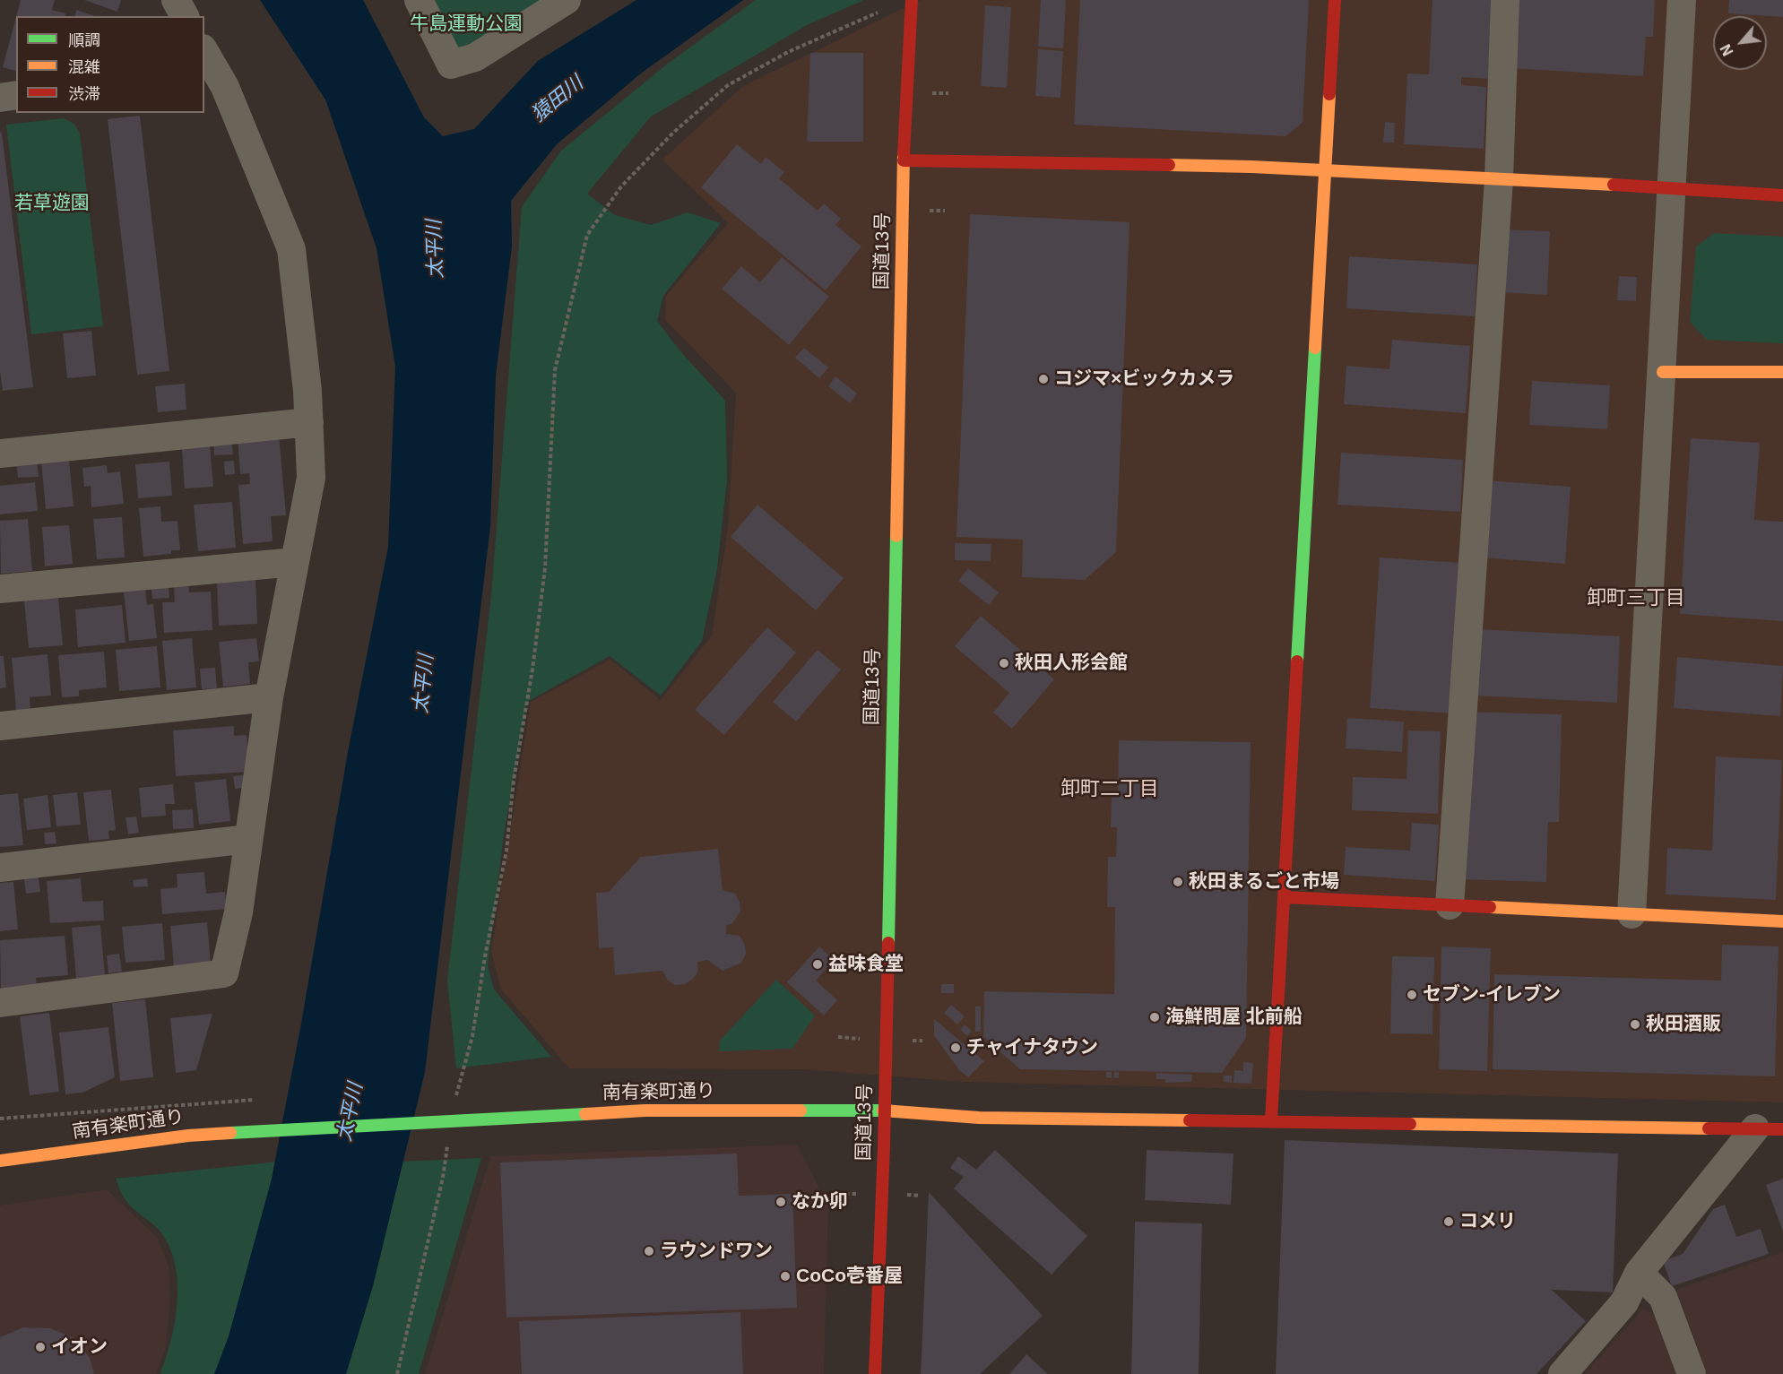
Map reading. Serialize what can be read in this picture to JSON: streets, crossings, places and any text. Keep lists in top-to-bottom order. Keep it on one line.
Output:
{"streets":{"main road":["国道13号","南有楽町通り"]},"crossings":[["国道13号","南有楽町通り"]],"districts":["卸町三丁目","卸町二丁目"],"water":["猿田川","太平川"],"parks":["牛島運動公園","若草遊園"],"places":["コジマ×ビックカメラ","秋田人形会館","秋田まるごと市場","益味食堂","セブン-イレブン","海鮮問屋 北前船","秋田酒販","チャイナタウン","なか卯","コメリ","ラウンドワン","CoCo壱番屋","イオン"],"legend":["順調","混雑","渋滞"],"north":"bottom left"}
